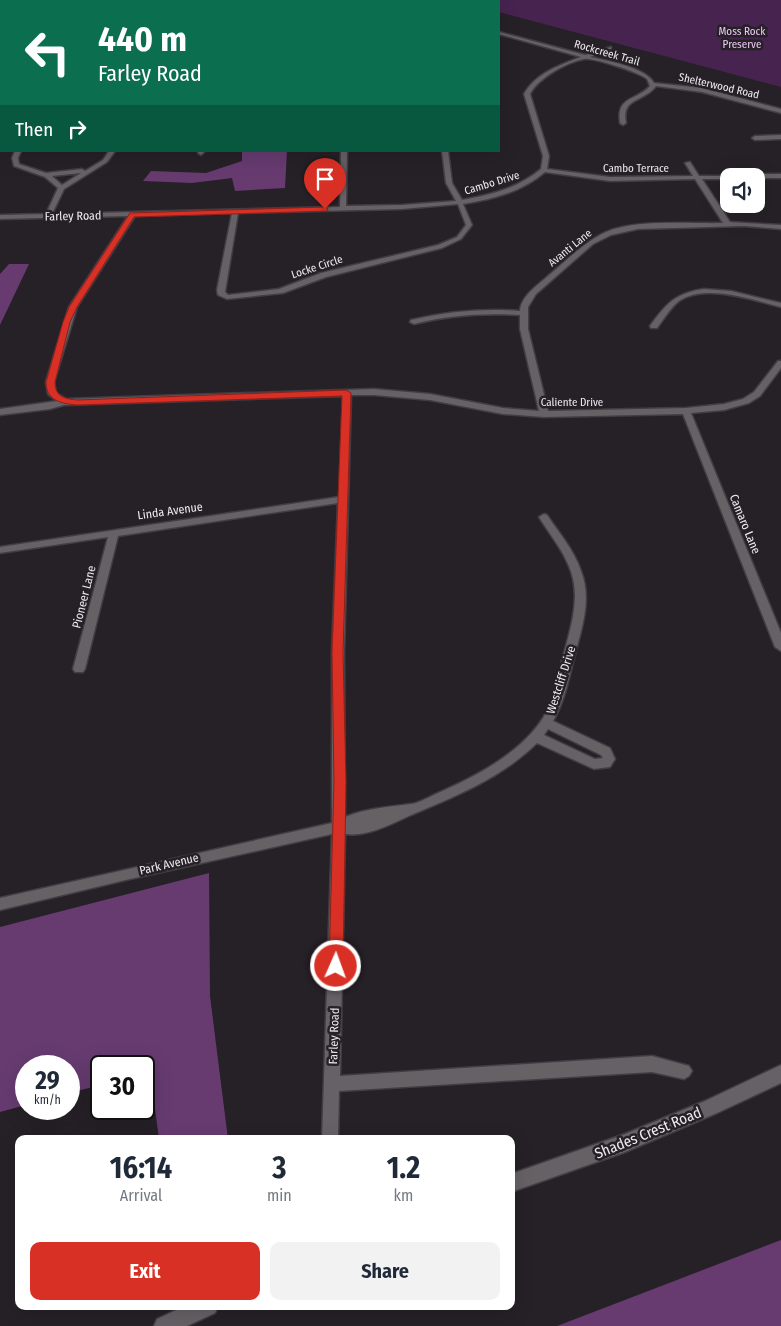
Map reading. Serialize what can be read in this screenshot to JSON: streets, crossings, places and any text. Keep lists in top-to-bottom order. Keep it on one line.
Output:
{"streets":{"street":["Rockcreek Trail","Shelterwood Road","Cambo Terrace","Cambo Drive","Farley Road","Avanti Lane","Locke Circle","Caliente Drive","Linda Avenue","Camaro Lane","Pioneer Lane","Westcliff Drive","Park Avenue","Shades Crest Road"]},"crossings":[["Rockcreek Trail","Shelterwood Road"],["Cambo Terrace","Cambo Drive"],["Cambo Drive","Farley Road"],["Cambo Drive","Locke Circle"],["Farley Road","Locke Circle"],["Farley Road","Caliente Drive"],["Farley Road","Linda Avenue"],["Farley Road","Westcliff Drive"],["Farley Road","Park Avenue"],["Caliente Drive","Camaro Lane"],["Linda Avenue","Pioneer Lane"],["Westcliff Drive","Park Avenue"]],"parks":["Moss Rock Preserve"],"page":{"turn":["440 m","Farley Road"],"then":"Then","speed":"29 km/h","limit":"30","eta":["16:14","Arrival","3","min","1.2","km"],"buttons":["Exit","Share"]}}
